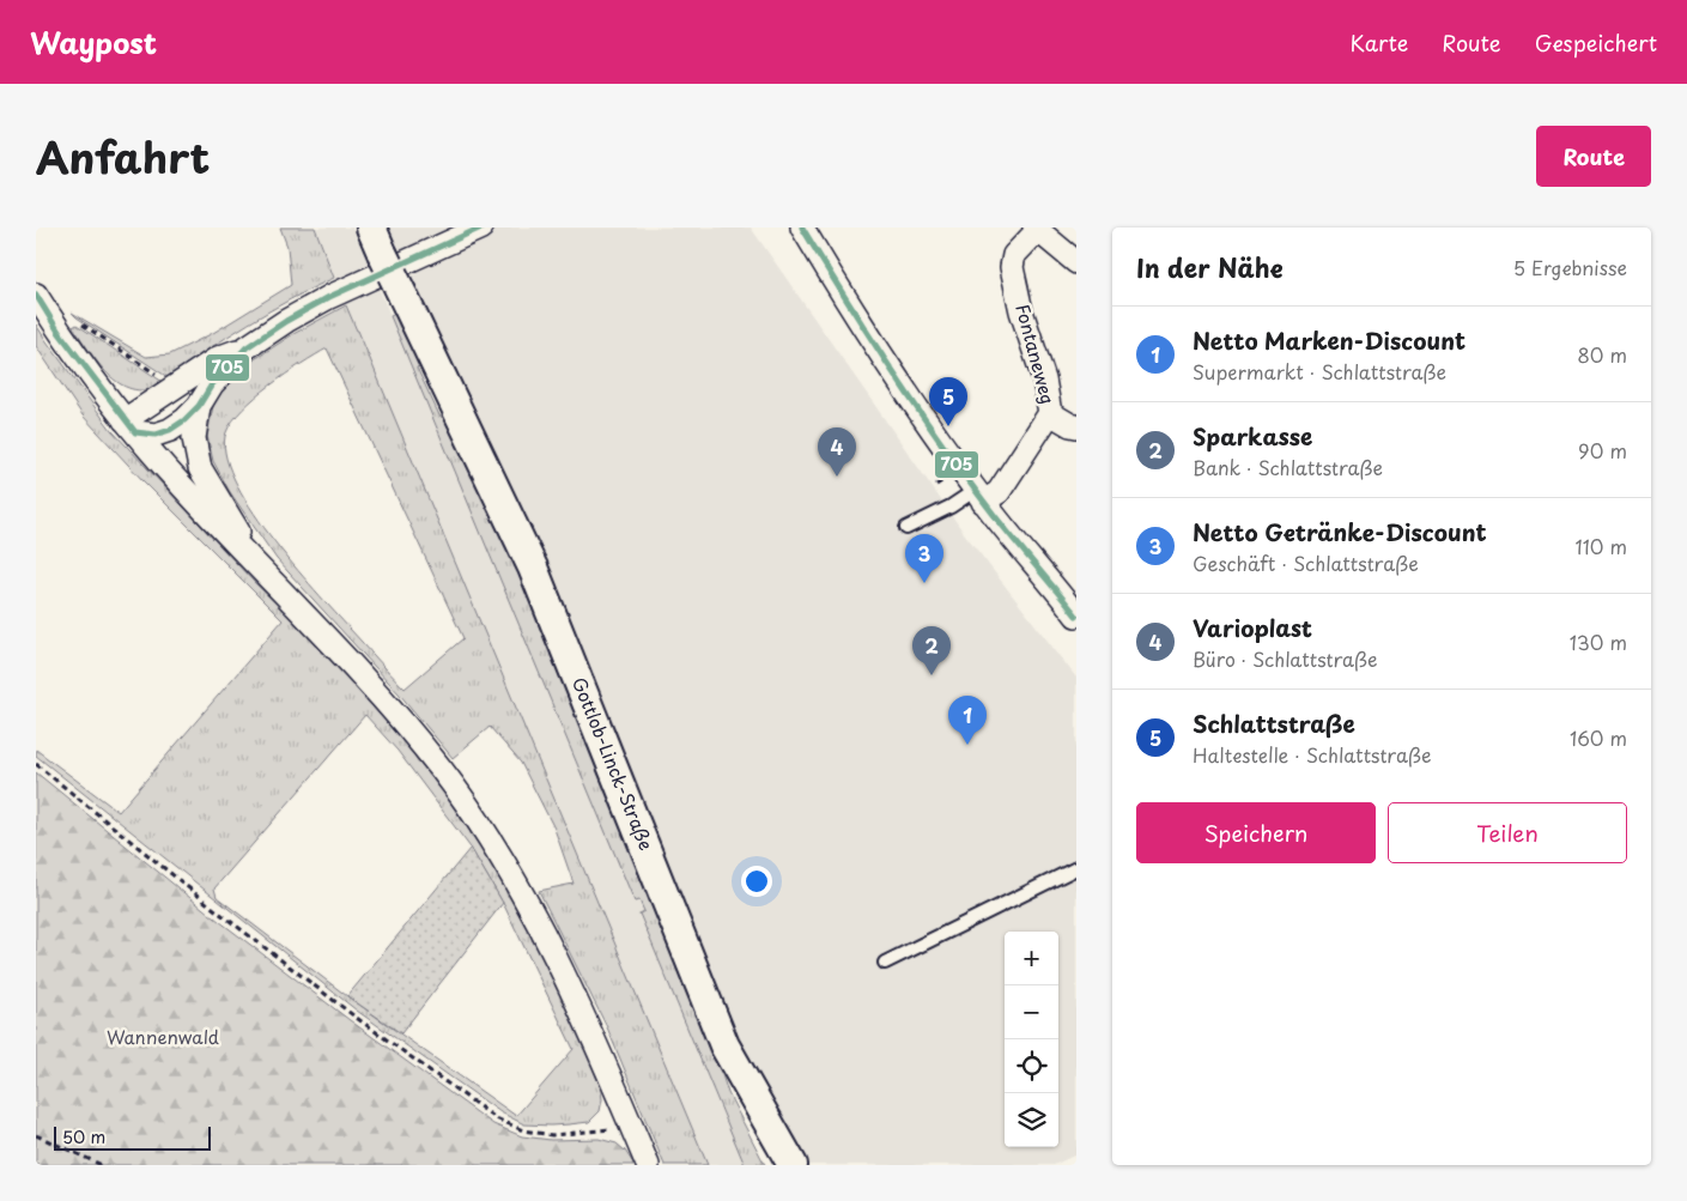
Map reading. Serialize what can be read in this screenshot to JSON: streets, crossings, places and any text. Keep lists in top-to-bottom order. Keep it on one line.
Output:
{"streets":{"street":["Fontaneweg","Gottlob-Linck-Straße"]},"parks":["Wannenwald"],"lines":["transit line 705"],"scale_bar":"50 m","page":{"header":"Waypost","nav":["Karte","Route","Gespeichert"],"title":"Anfahrt","buttons":["Route",["Speichern","Teilen"]],"heading":["In der Nähe","5 Ergebnisse"],"list":[{"mark":"1","name":"Netto Marken-Discount","note":"Supermarkt · Schlattstraße","value":"80 m"},{"mark":"2","name":"Sparkasse","note":"Bank · Schlattstraße","value":"90 m"},{"mark":"3","name":"Netto Getränke-Discount","note":"Geschäft · Schlattstraße","value":"110 m"},{"mark":"4","name":"Varioplast","note":"Büro · Schlattstraße","value":"130 m"},{"mark":"5","name":"Schlattstraße","note":"Haltestelle · Schlattstraße","value":"160 m"}],"pins":["5","4","3","2","1"],"map_buttons":["+","−"],"scale":"50 m"}}
